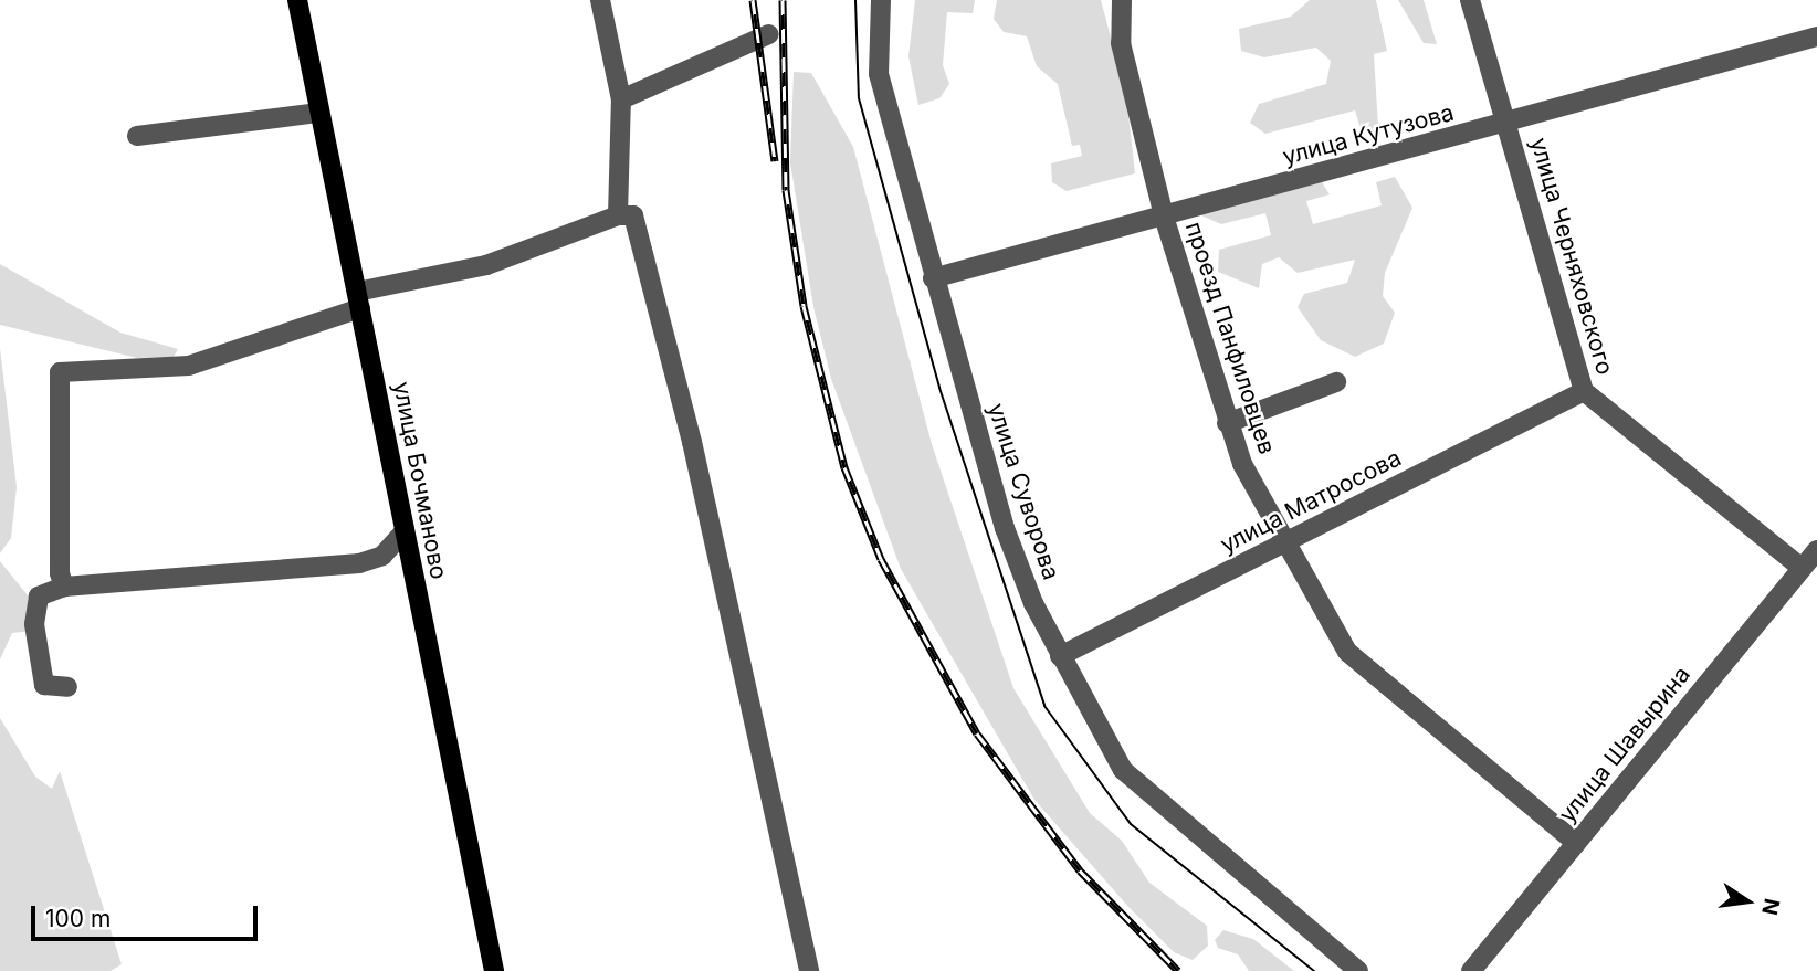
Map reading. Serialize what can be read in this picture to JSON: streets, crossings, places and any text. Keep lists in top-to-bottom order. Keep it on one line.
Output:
{"streets":{"main road":["улица Бочманово"],"street":["улица Кутузова","улица Черняховского","проезд Панфиловцев","улица Суворова","улица Матросова","улица Шавырина"]},"crossings":[["улица Кутузова","улица Черняховского"],["улица Кутузова","проезд Панфиловцев"],["улица Кутузова","улица Суворова"],["улица Черняховского","улица Матросова"],["улица Черняховского","улица Шавырина"],["проезд Панфиловцев","улица Матросова"],["проезд Панфиловцев","улица Шавырина"],["улица Суворова","улица Матросова"]],"scale_bar":"100 m","north":"right"}
